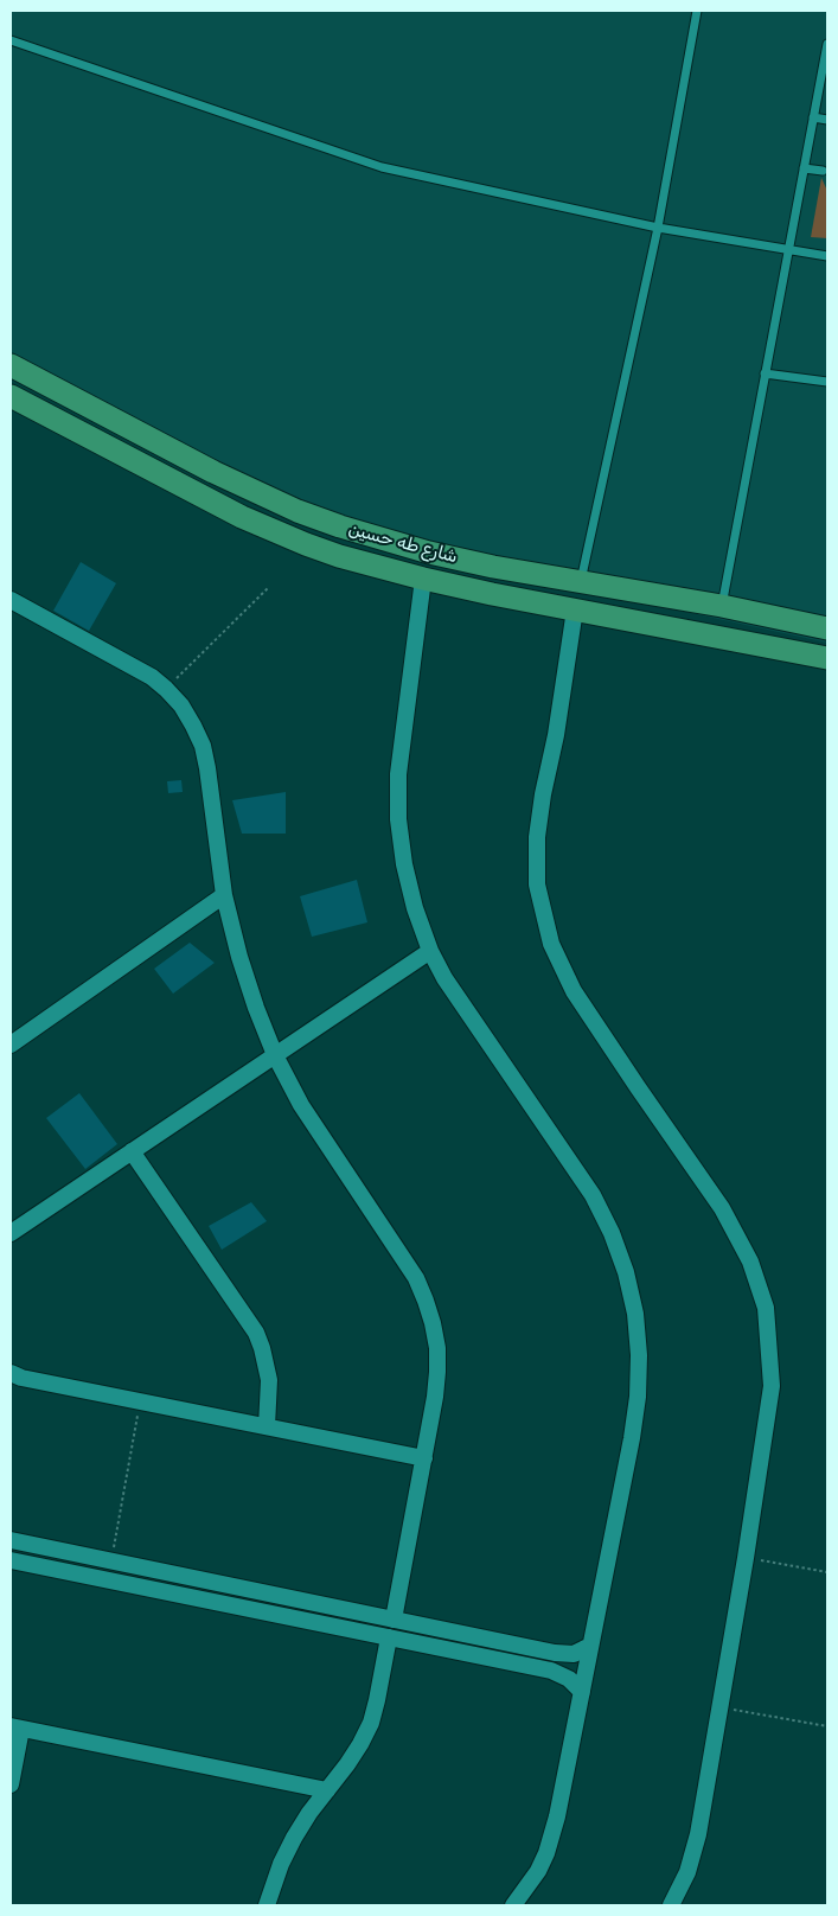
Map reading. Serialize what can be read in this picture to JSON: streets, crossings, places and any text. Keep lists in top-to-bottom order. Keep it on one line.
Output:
{"streets":{"main road":["شارع طه حسين"]}}
